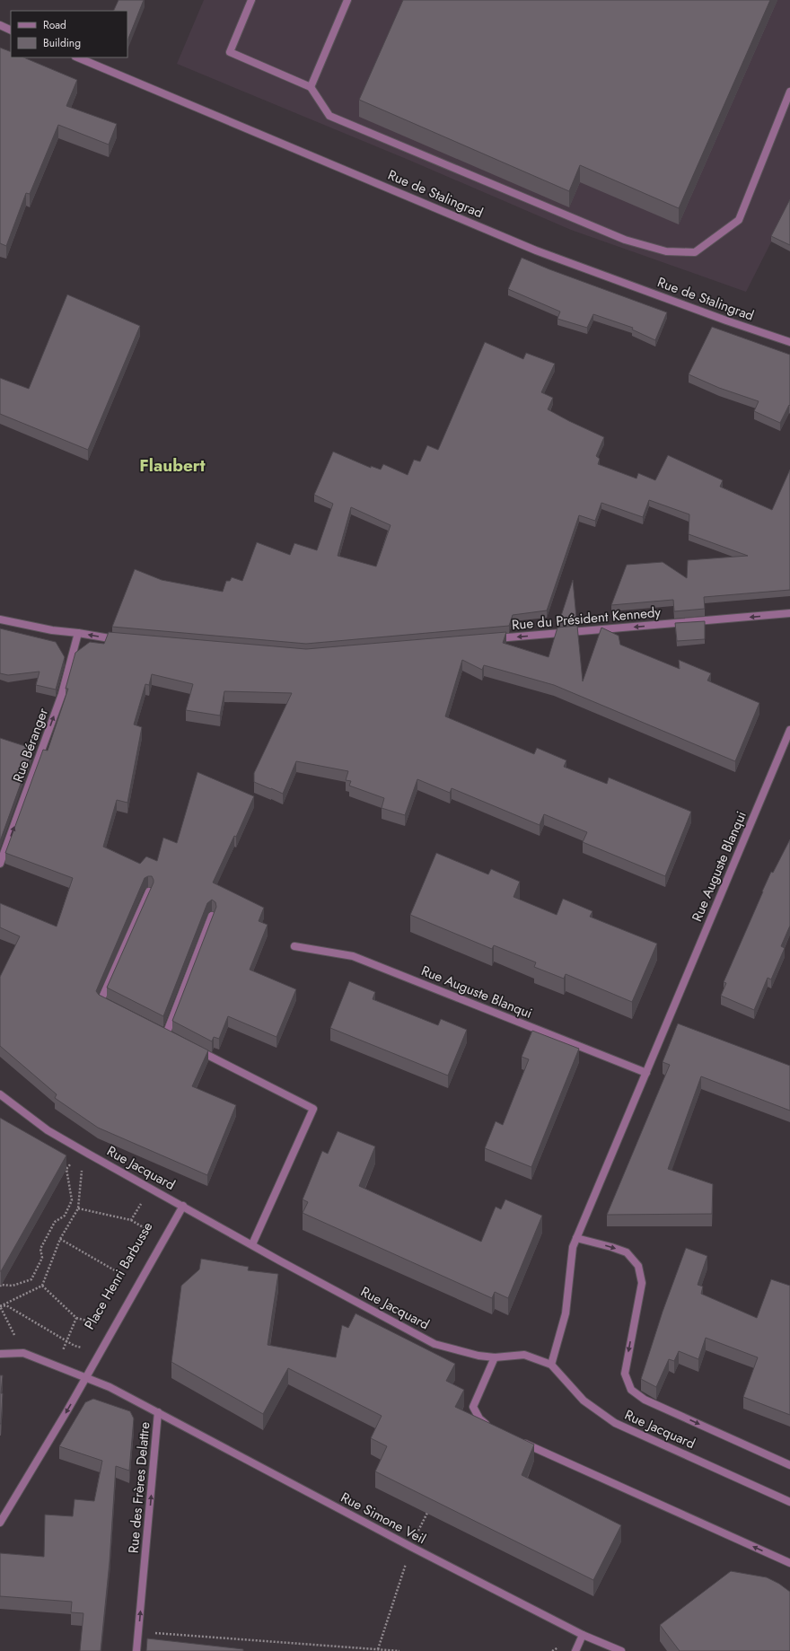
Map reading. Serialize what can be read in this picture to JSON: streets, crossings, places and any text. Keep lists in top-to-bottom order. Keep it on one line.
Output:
{"streets":{"street":["Rue de Stalingrad","Rue du Président Kennedy","Rue Béranger","Rue Auguste Blanqui","Rue Jacquard","Rue des Frères Delattre","Rue Simone Veil"],"path":["Place Henri Barbusse"]},"crossings":[["Rue Auguste Blanqui","Rue Jacquard"],["Rue des Frères Delattre","Rue Simone Veil"]],"one_way":["Rue du Président Kennedy","Rue Béranger","Rue des Frères Delattre"],"districts":["Flaubert"],"legend":["Road","Building"]}
